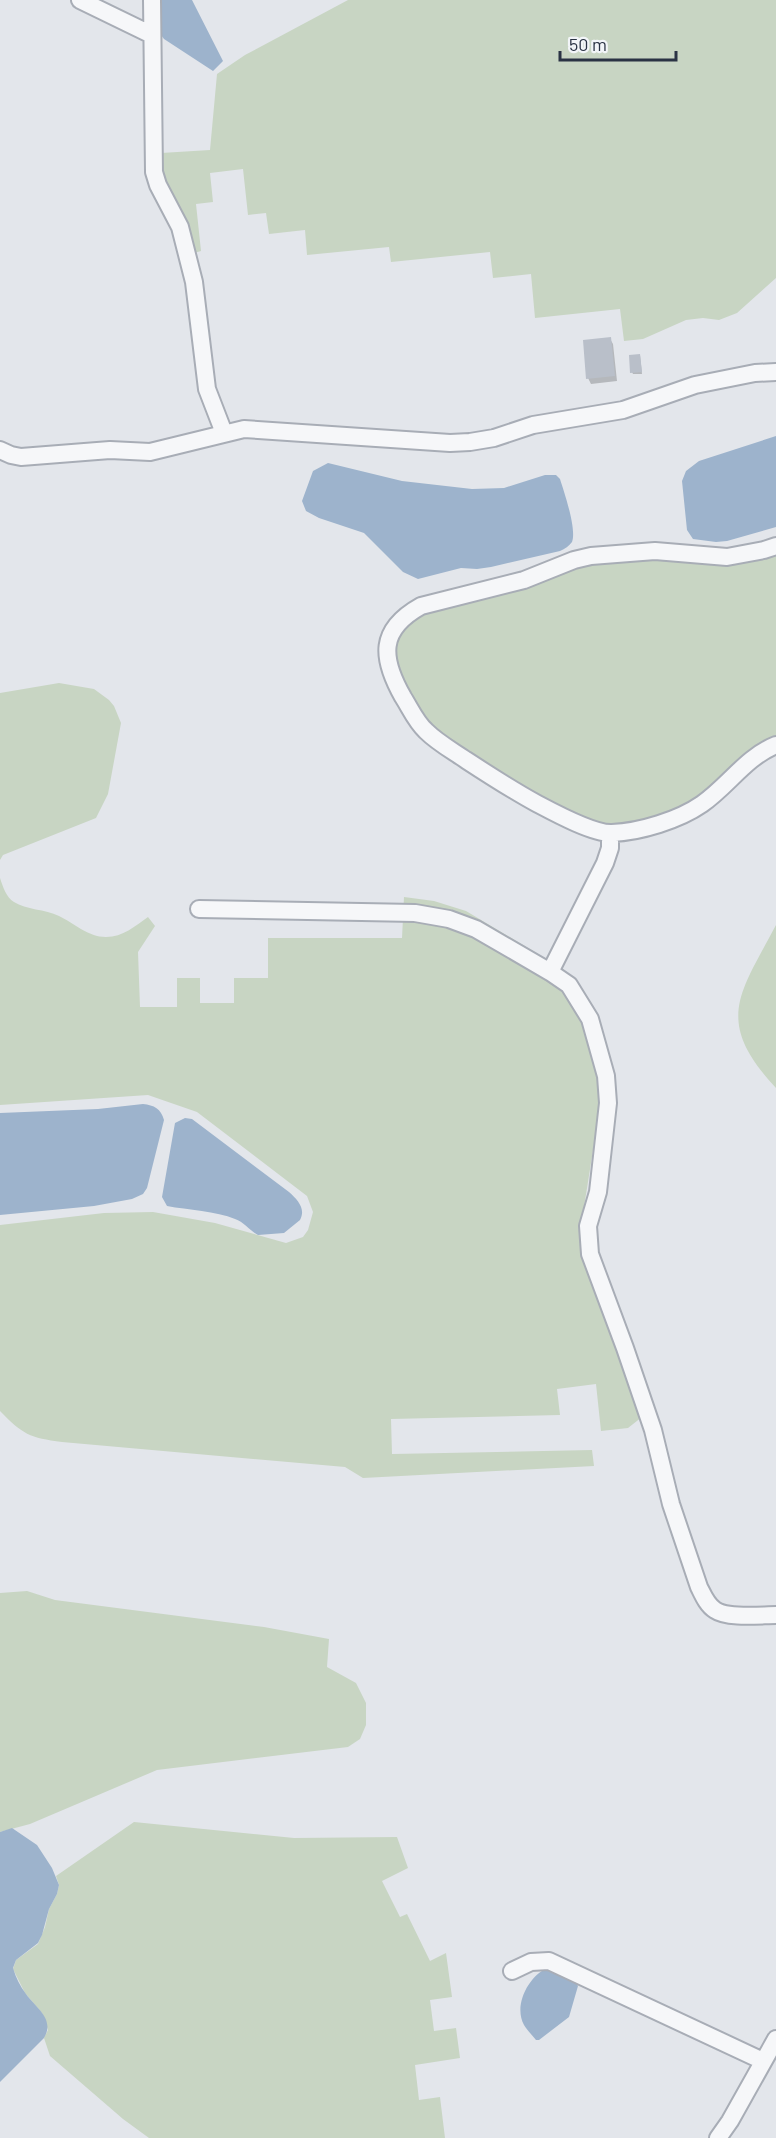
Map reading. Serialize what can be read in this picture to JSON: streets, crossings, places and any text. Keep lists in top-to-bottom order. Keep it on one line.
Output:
{"scale_bar":"50 m"}
